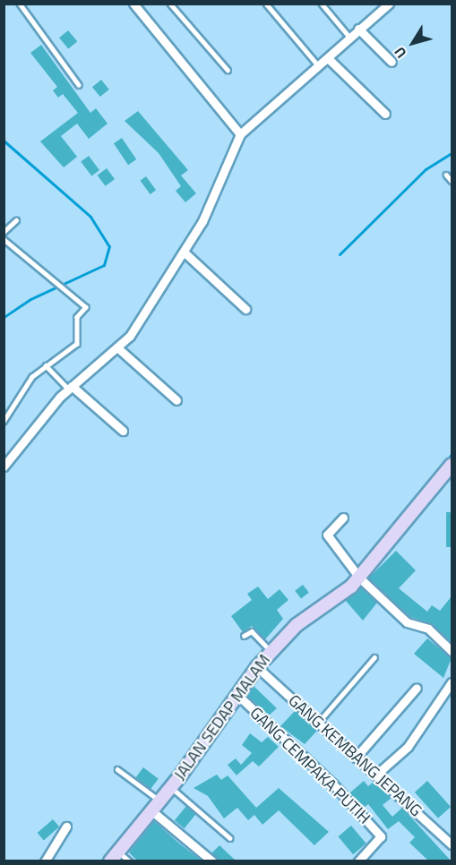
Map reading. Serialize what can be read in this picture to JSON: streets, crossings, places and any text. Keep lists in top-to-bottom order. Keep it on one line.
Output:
{"streets":{"street":["JALAN SEDAP MALAM","GANG KEMBANG JEPANG","GANG CEMPAKA PUTIH"]},"crossings":[["JALAN SEDAP MALAM","GANG KEMBANG JEPANG"],["JALAN SEDAP MALAM","GANG CEMPAKA PUTIH"]],"north":"bottom left"}
